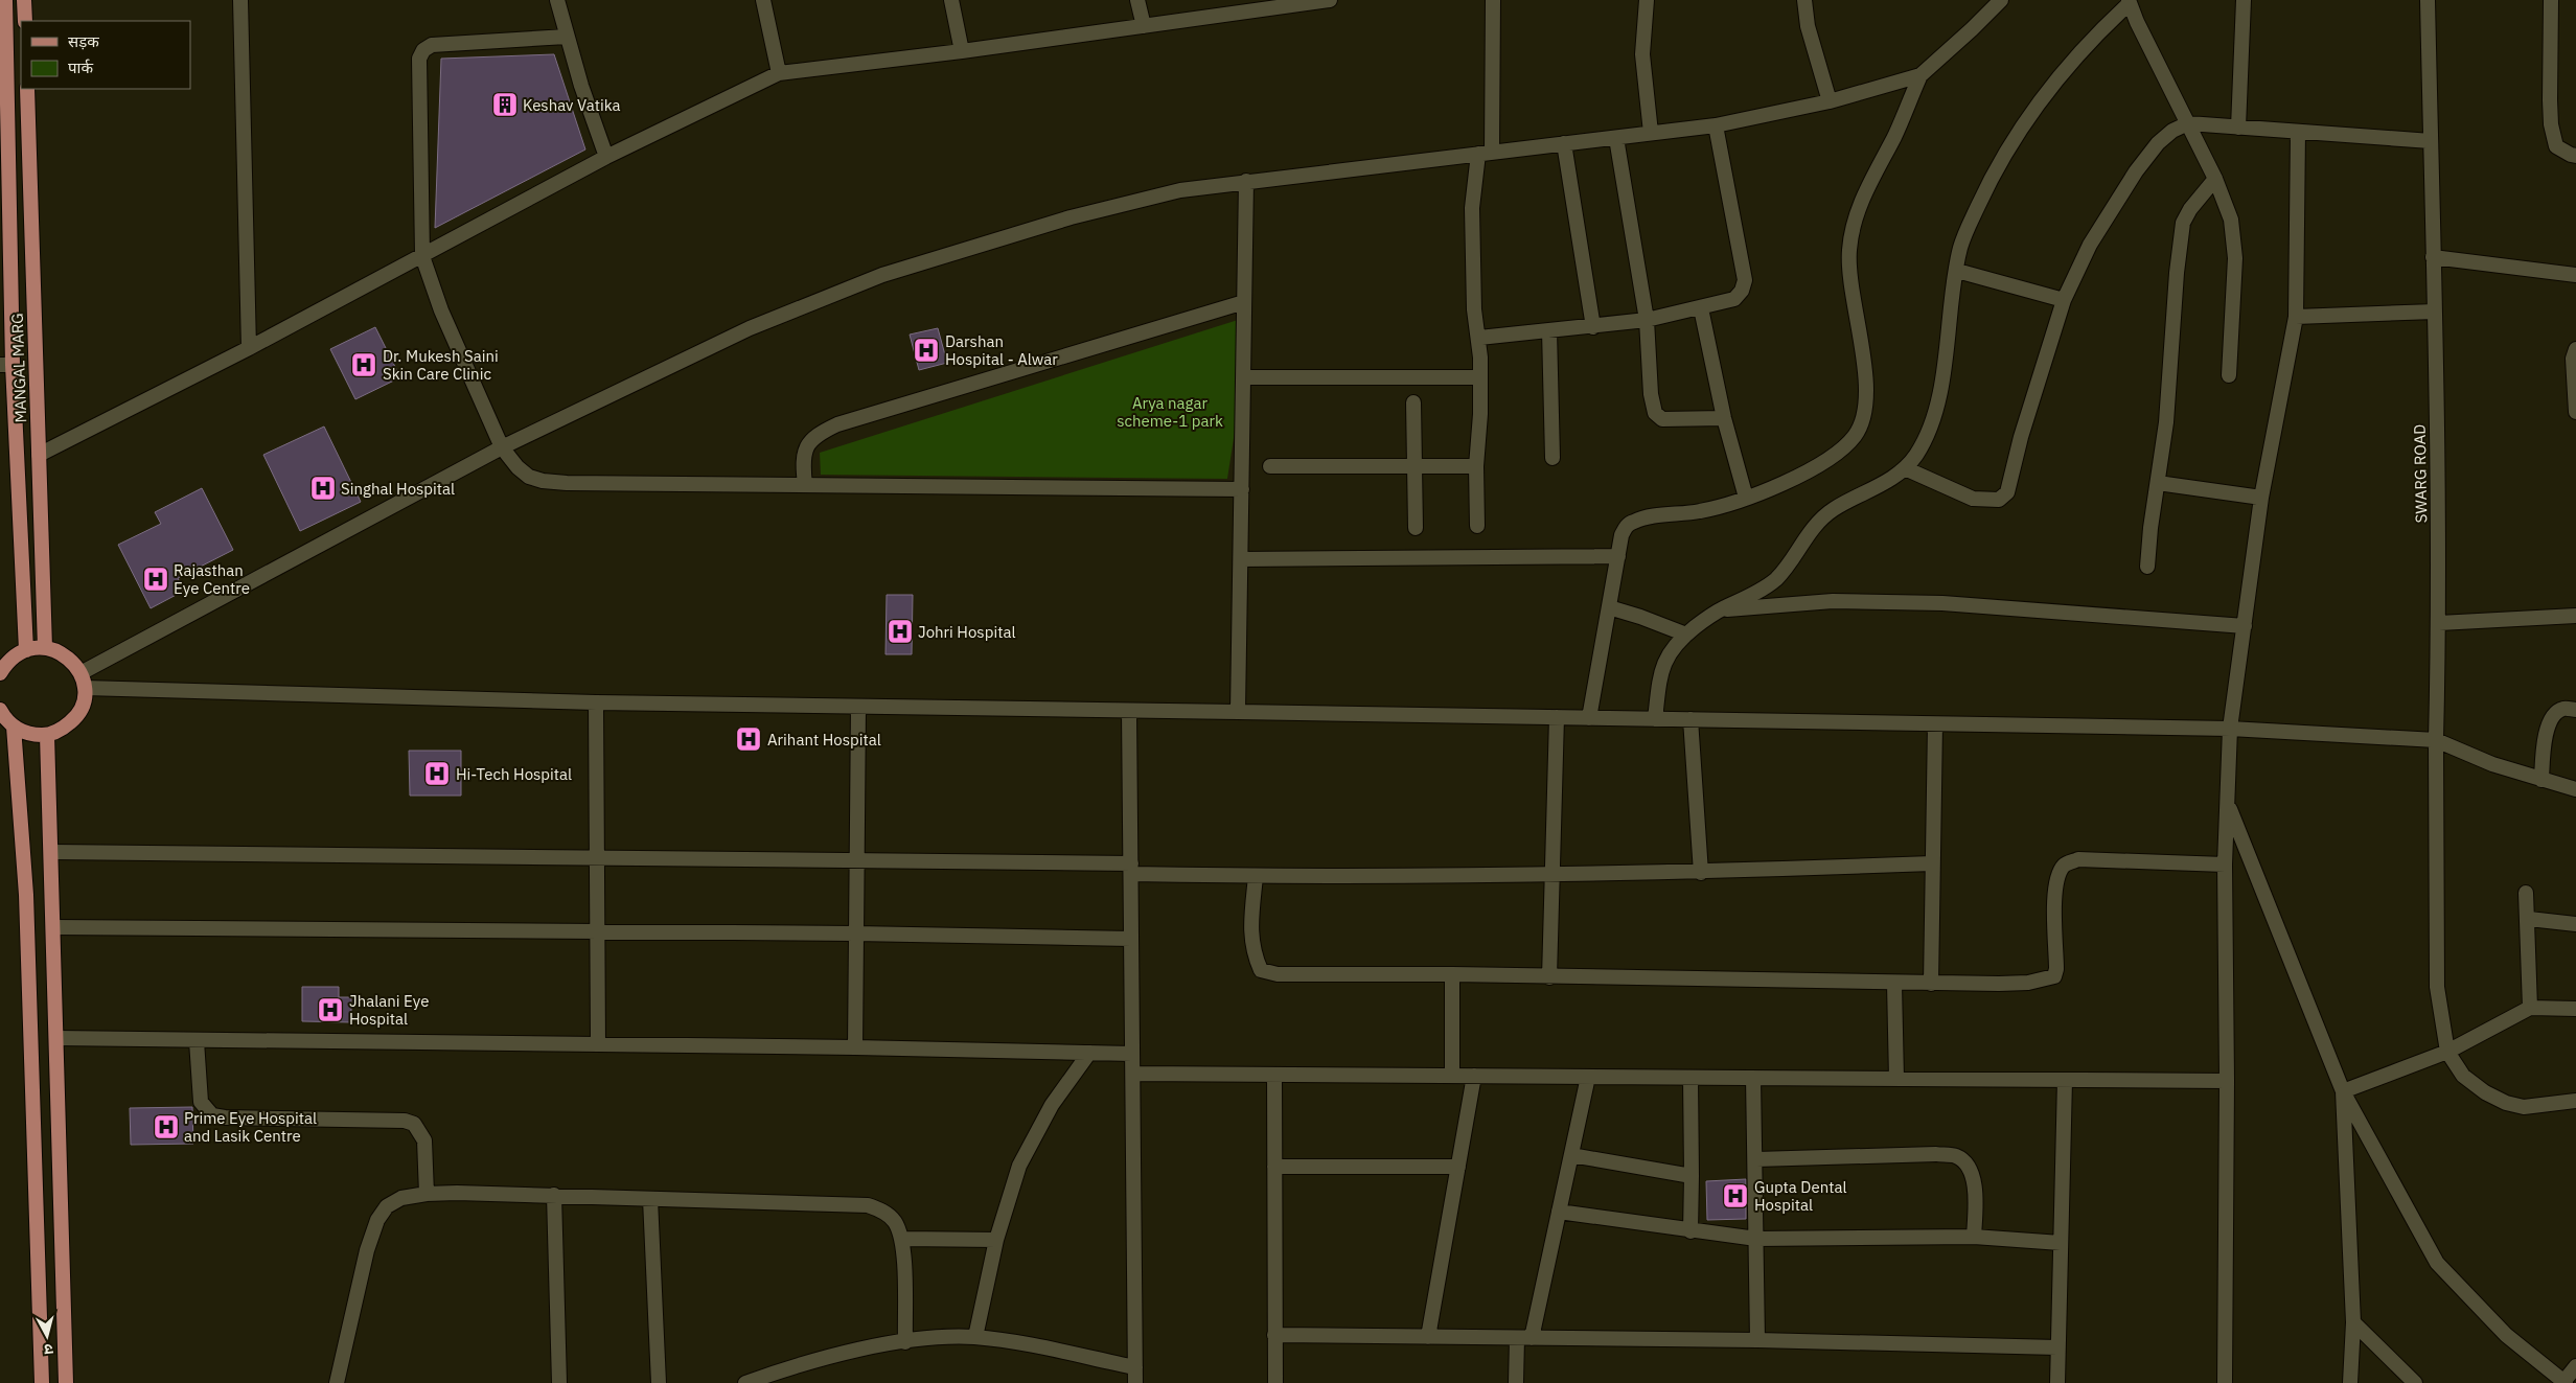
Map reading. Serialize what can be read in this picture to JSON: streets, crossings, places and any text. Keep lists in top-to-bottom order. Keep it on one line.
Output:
{"streets":{"main road":["MANGAL MARG"],"street":["SWARG ROAD"]},"parks":["Arya nagar scheme-1 park"],"places":{"building":["Keshav Vatika"],"hospital":["Darshan Hospital - Alwar","Dr. Mukesh Saini Skin Care Clinic","Singhal Hospital","Rajasthan Eye Centre","Johri Hospital","Arihant Hospital","Hi-Tech Hospital","Jhalani Eye Hospital","Prime Eye Hospital and Lasik Centre","Gupta Dental Hospital"]},"legend":["सड़क","पार्क"],"north":"bottom"}
